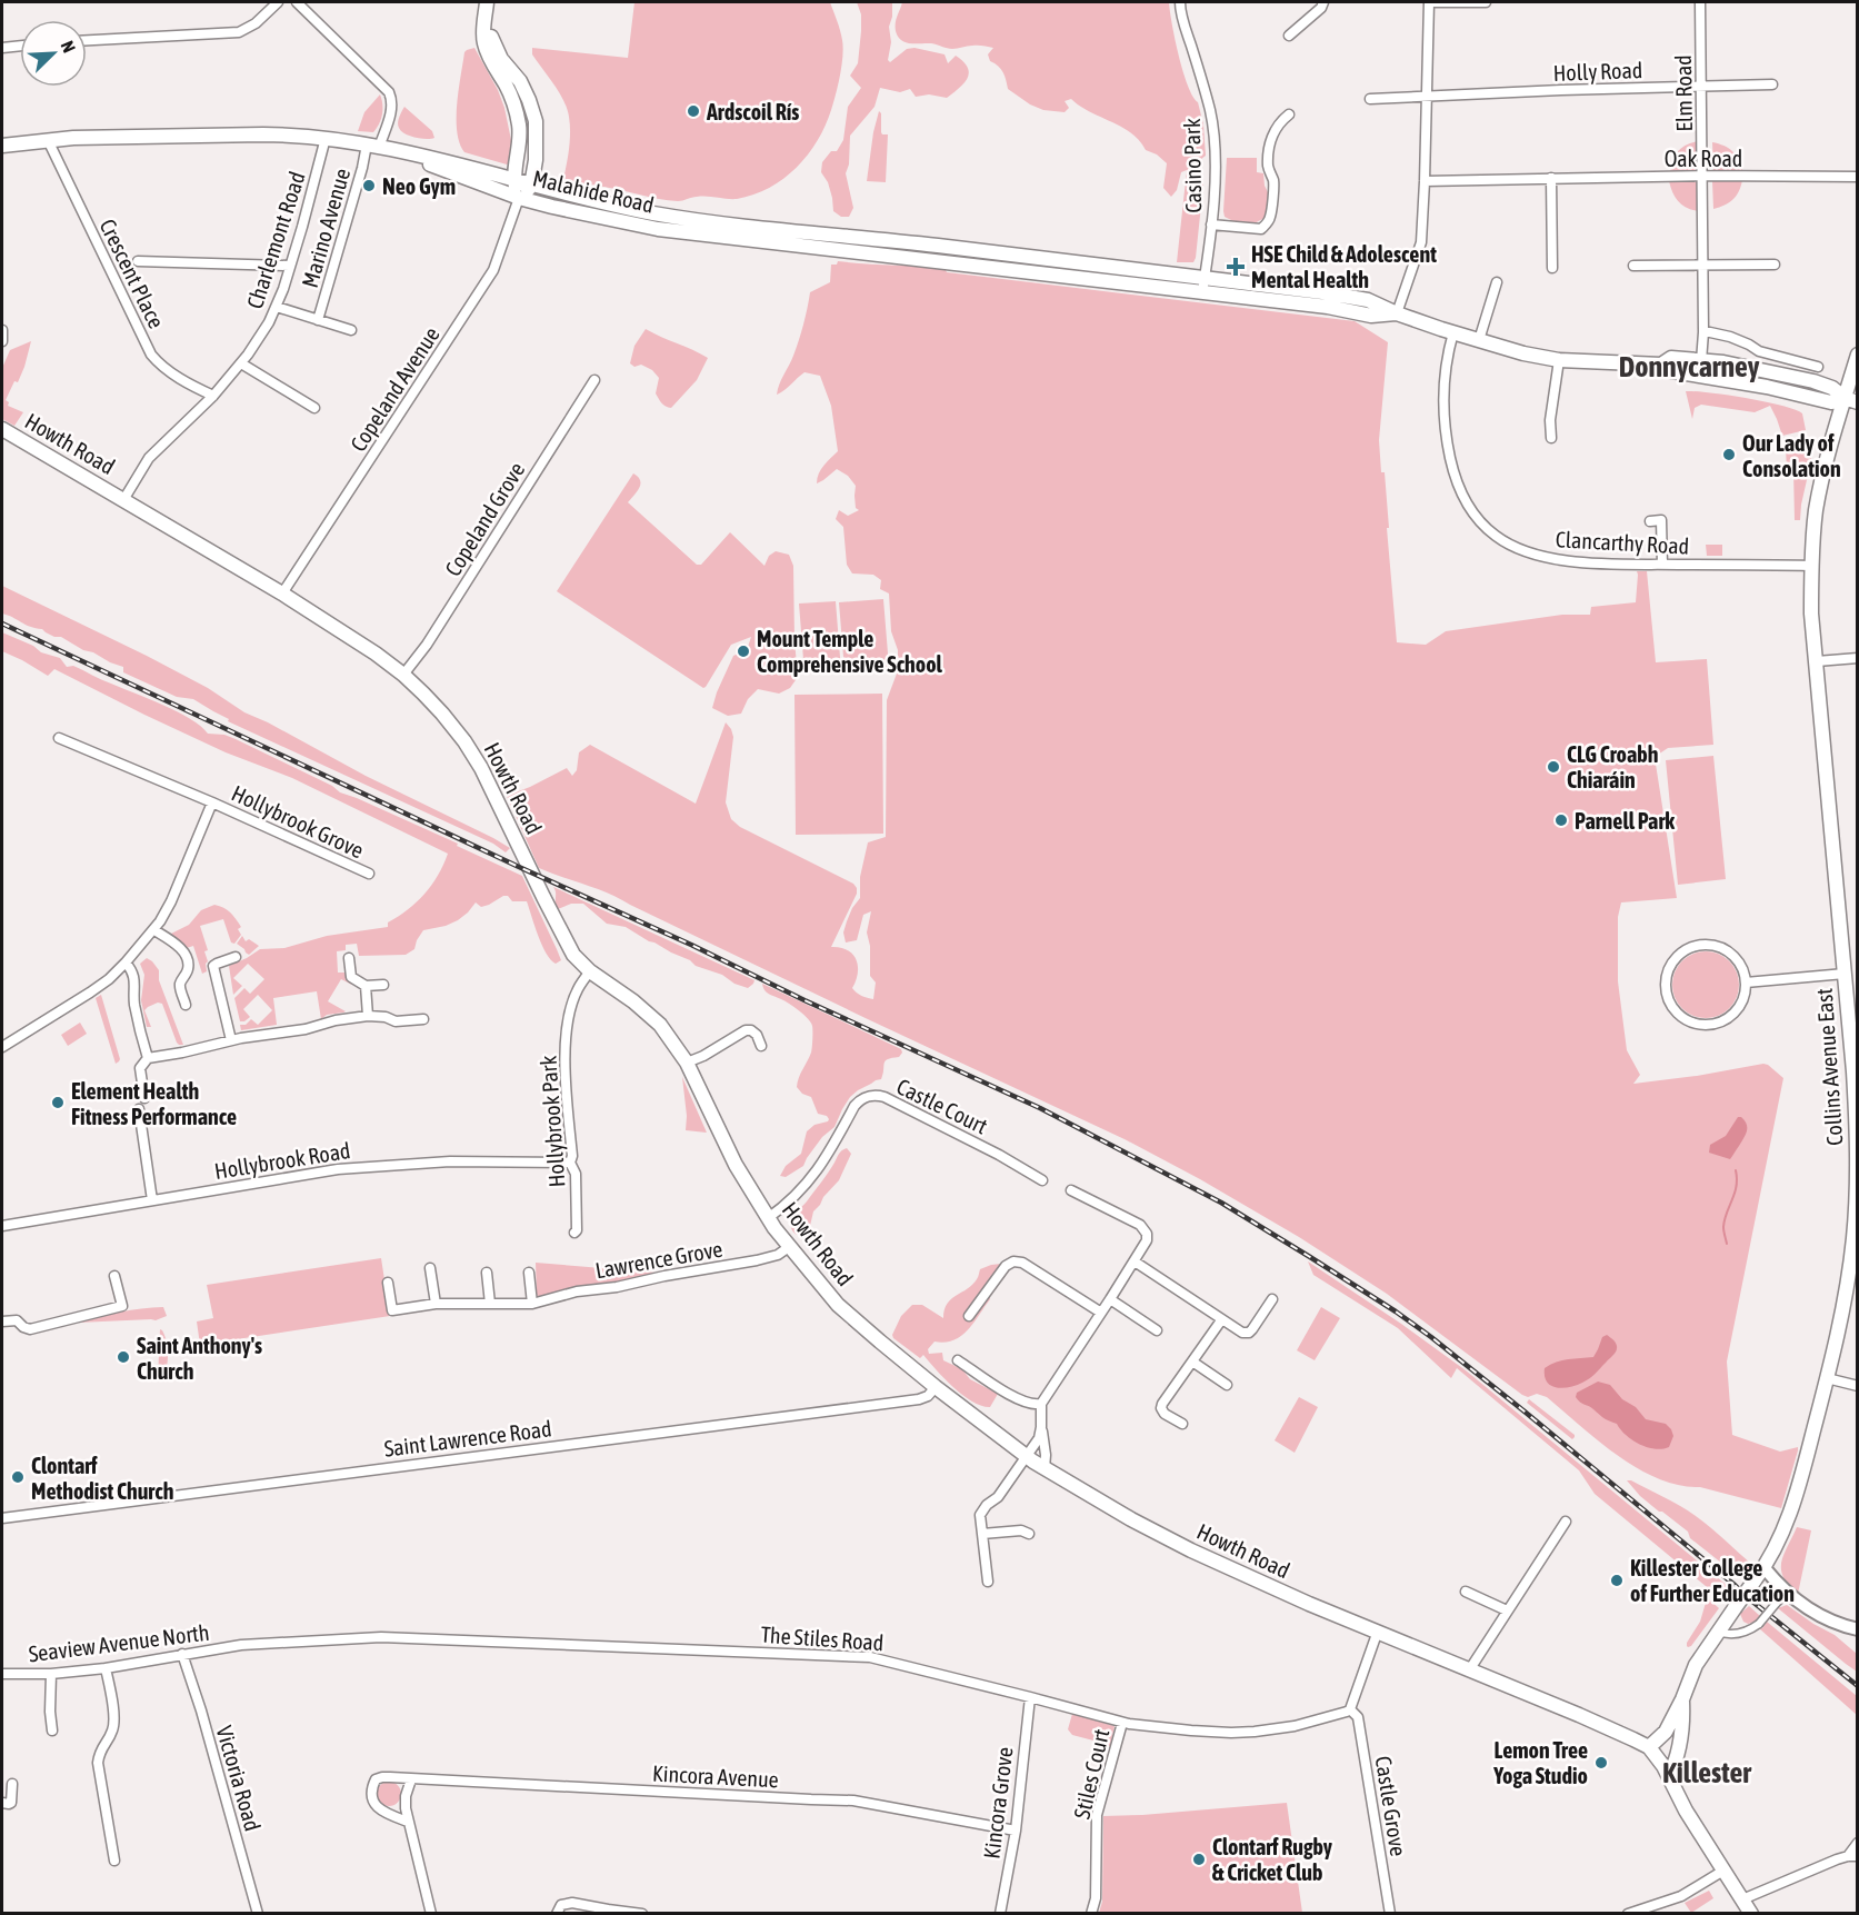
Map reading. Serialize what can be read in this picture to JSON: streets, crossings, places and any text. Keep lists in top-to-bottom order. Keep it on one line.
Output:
{"streets":{"main road":["Malahide Road","Howth Road","Collins Avenue East"],"street":["Holly Road","Elm Road","Oak Road","Casino Park","Marino Avenue","Charlemont Road","Crescent Place","Copeland Avenue","Copeland Grove","Clancarthy Road","Hollybrook Grove","Castle Court","Hollybrook Park","Hollybrook Road","Lawrence Grove","Saint Lawrence Road","The Stiles Road","Seaview Avenue North","Stiles Court","Kincora Avenue","Victoria Road","Kincora Grove","Castle Grove"]},"crossings":[["Holly Road","Elm Road"],["Elm Road","Oak Road"],["Elm Road","Malahide Road"],["Casino Park","Malahide Road"],["Malahide Road","Marino Avenue"],["Malahide Road","Charlemont Road"],["Malahide Road","Crescent Place"],["Malahide Road","Copeland Avenue"],["Malahide Road","Clancarthy Road"],["Malahide Road","Collins Avenue East"],["Charlemont Road","Crescent Place"],["Charlemont Road","Howth Road"],["Copeland Avenue","Howth Road"],["Howth Road","Copeland Grove"],["Howth Road","Collins Avenue East"],["Howth Road","Castle Court"],["Howth Road","Hollybrook Park"],["Howth Road","Lawrence Grove"],["Howth Road","Saint Lawrence Road"],["Clancarthy Road","Collins Avenue East"],["Hollybrook Park","Hollybrook Road"],["The Stiles Road","Seaview Avenue North"],["The Stiles Road","Stiles Court"],["The Stiles Road","Kincora Grove"],["The Stiles Road","Castle Grove"],["Seaview Avenue North","Victoria Road"],["Kincora Avenue","Kincora Grove"]],"districts":["Donnycarney","Killester"],"places":{"other":["Ardscoil Rís","Neo Gym","Our Lady of Consolation","Mount Temple Comprehensive School","CLG Croabh Chiaráin","Parnell Park","Element Health Fitness Performance","Saint Anthony's Church","Clontarf Methodist Church","Killester College of Further Education","Lemon Tree Yoga Studio","Clontarf Rugby & Cricket Club"],"health":["HSE Child & Adolescent Mental Health"]},"north":"top right"}
